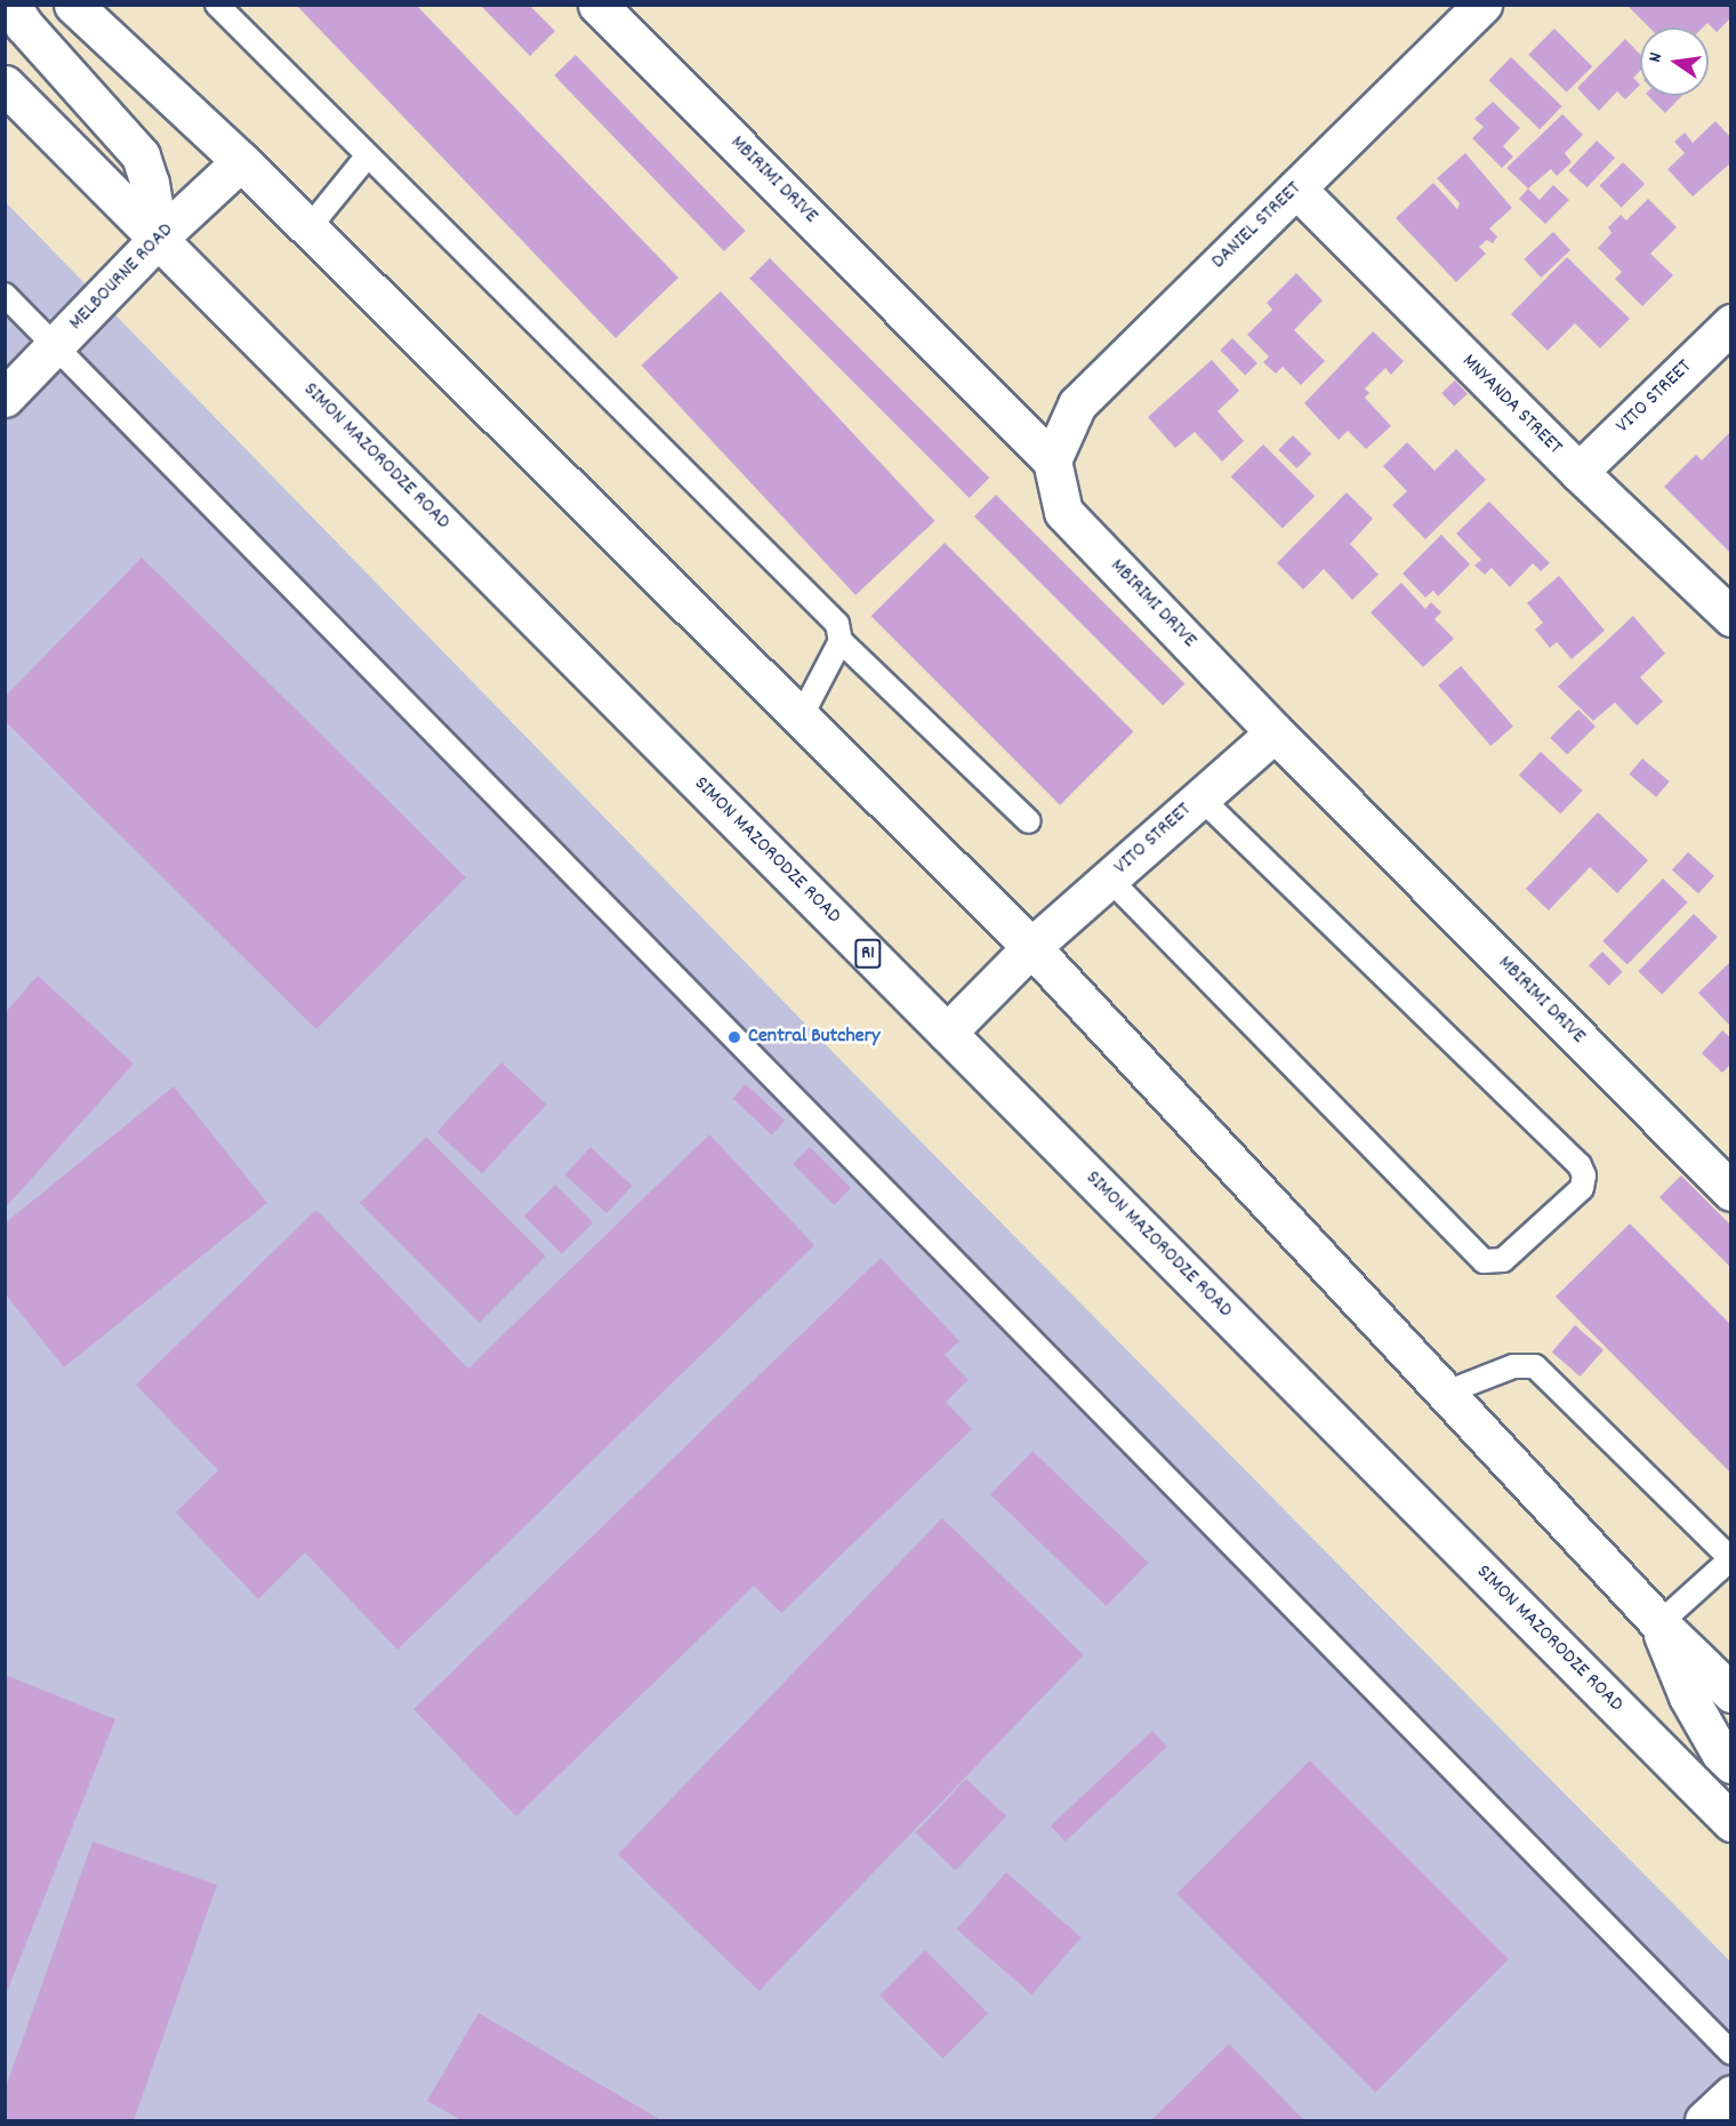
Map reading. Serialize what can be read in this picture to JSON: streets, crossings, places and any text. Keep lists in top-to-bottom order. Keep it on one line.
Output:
{"streets":{"main road":["MBIRIMI DRIVE","DANIEL STREET","MELBOURNE ROAD","VITO STREET","MNYANDA STREET","SIMON MAZORODZE ROAD","R1"]},"crossings":[["MBIRIMI DRIVE","DANIEL STREET"],["MBIRIMI DRIVE","VITO STREET"],["DANIEL STREET","MNYANDA STREET"],["MELBOURNE ROAD","SIMON MAZORODZE ROAD"],["VITO STREET","MNYANDA STREET"],["VITO STREET","SIMON MAZORODZE ROAD"]],"places":["Central Butchery"],"north":"left"}
